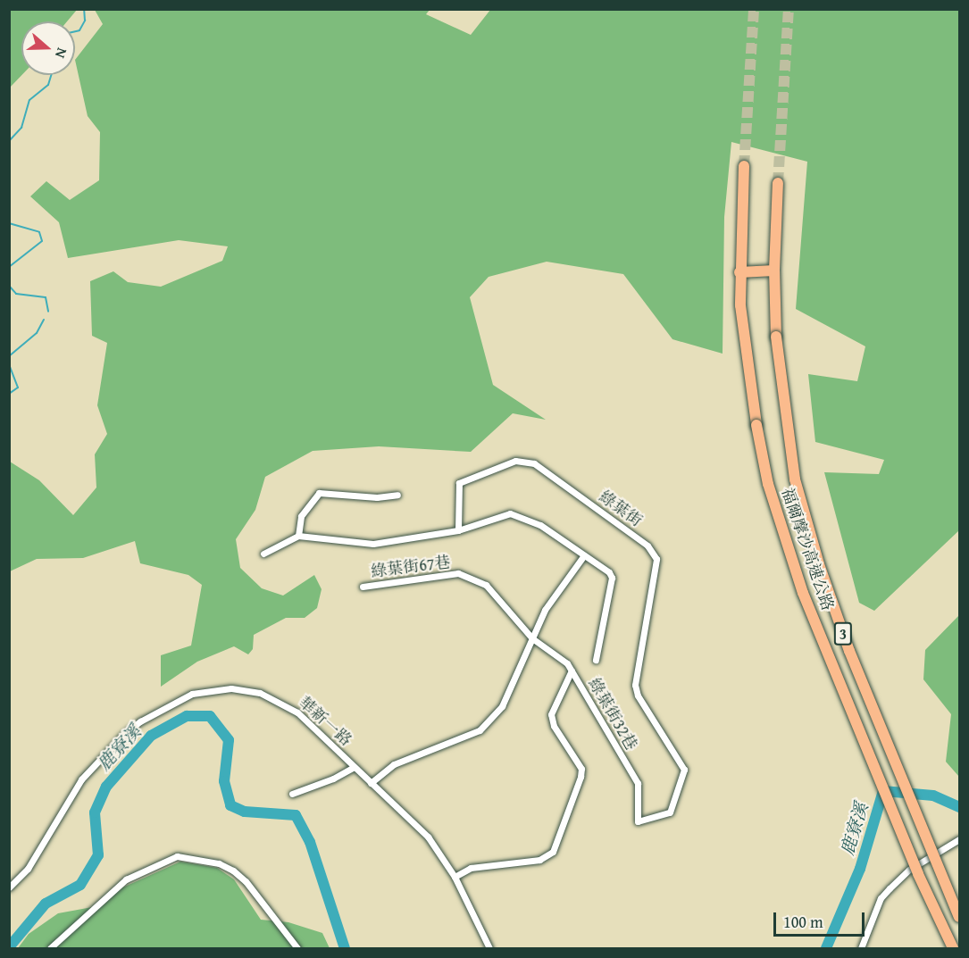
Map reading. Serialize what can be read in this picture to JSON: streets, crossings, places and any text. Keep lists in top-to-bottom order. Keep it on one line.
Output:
{"streets":{"highway":["福爾摩沙高速公路","3"],"street":["綠葉街","綠葉街67巷","綠葉街32巷","華新一路"]},"crossings":[["綠葉街","綠葉街32巷"],["綠葉街67巷","綠葉街32巷"]],"water":["鹿寮溪"],"scale_bar":"100 m","north":"right"}
